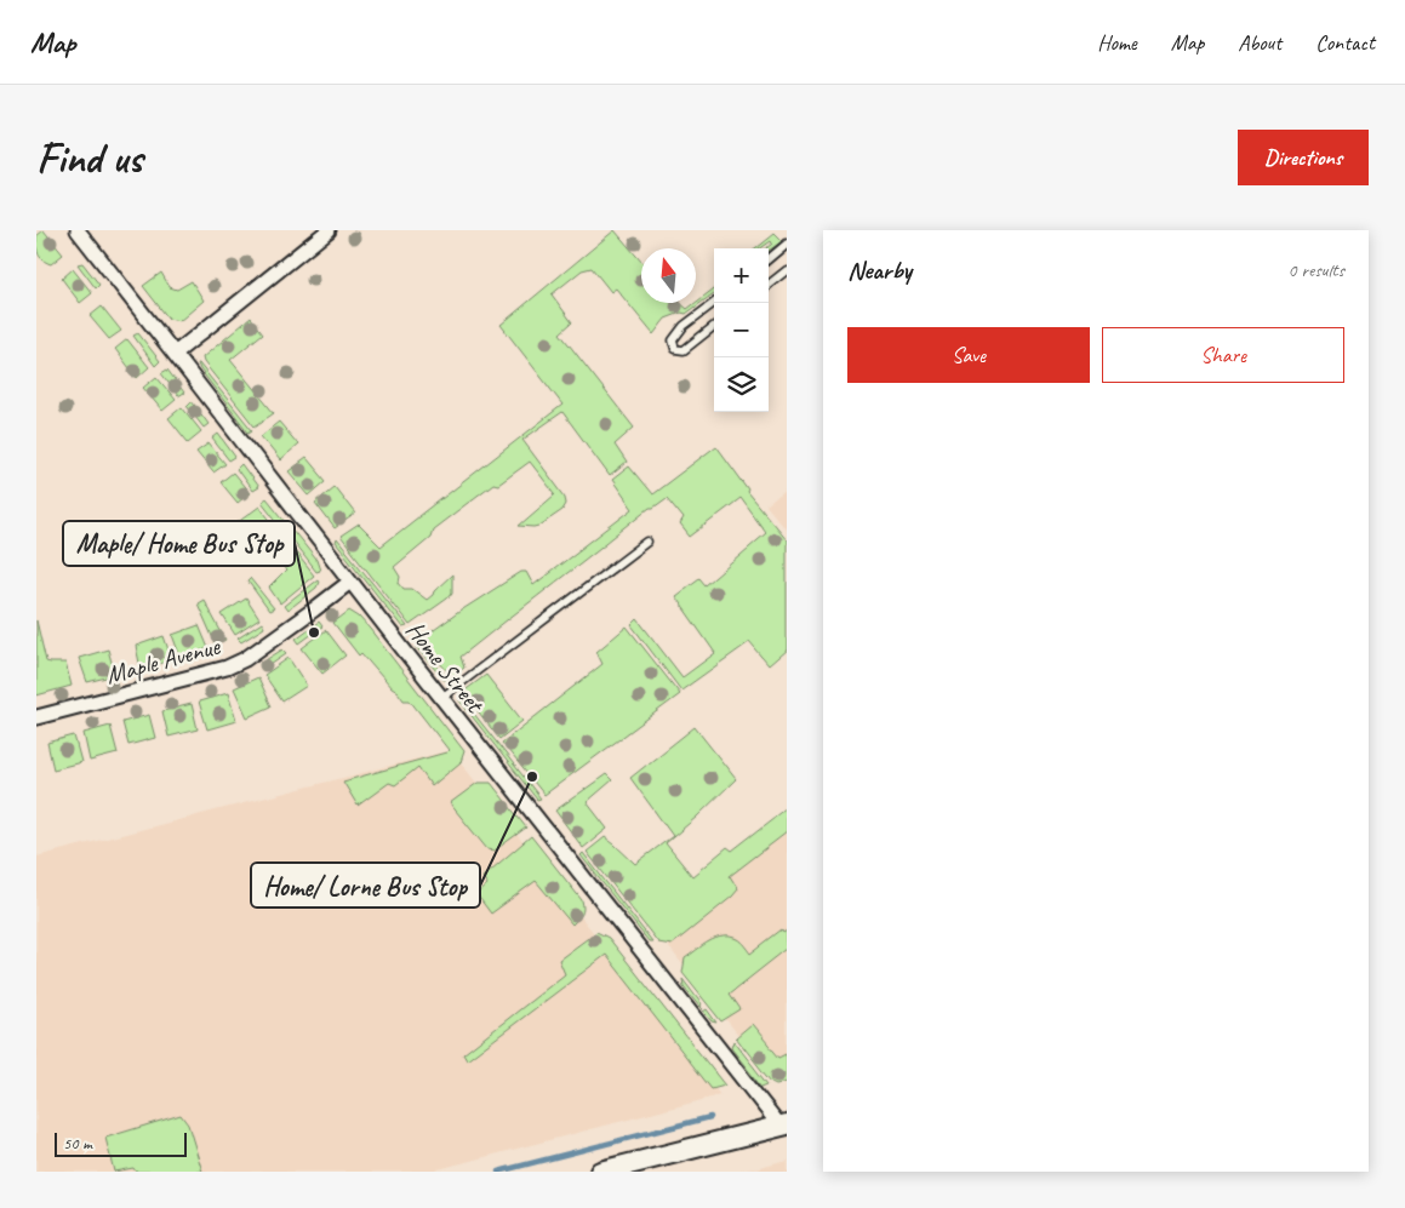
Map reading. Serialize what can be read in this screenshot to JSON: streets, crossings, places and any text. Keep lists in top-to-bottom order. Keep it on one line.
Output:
{"streets":{"street":["Maple Avenue","Home Street"]},"crossings":[["Maple Avenue","Home Street"]],"places":["Maple/ Home Bus Stop","Home/ Lorne Bus Stop"],"scale_bar":"50 m","north":"top","page":{"header":"Map","nav":["Home","Map","About","Contact"],"buttons":["Directions",["Save","Share"]],"title":"Find us","heading":["Nearby","0 results"],"map_buttons":["+","−"],"scale":"50 m"}}
